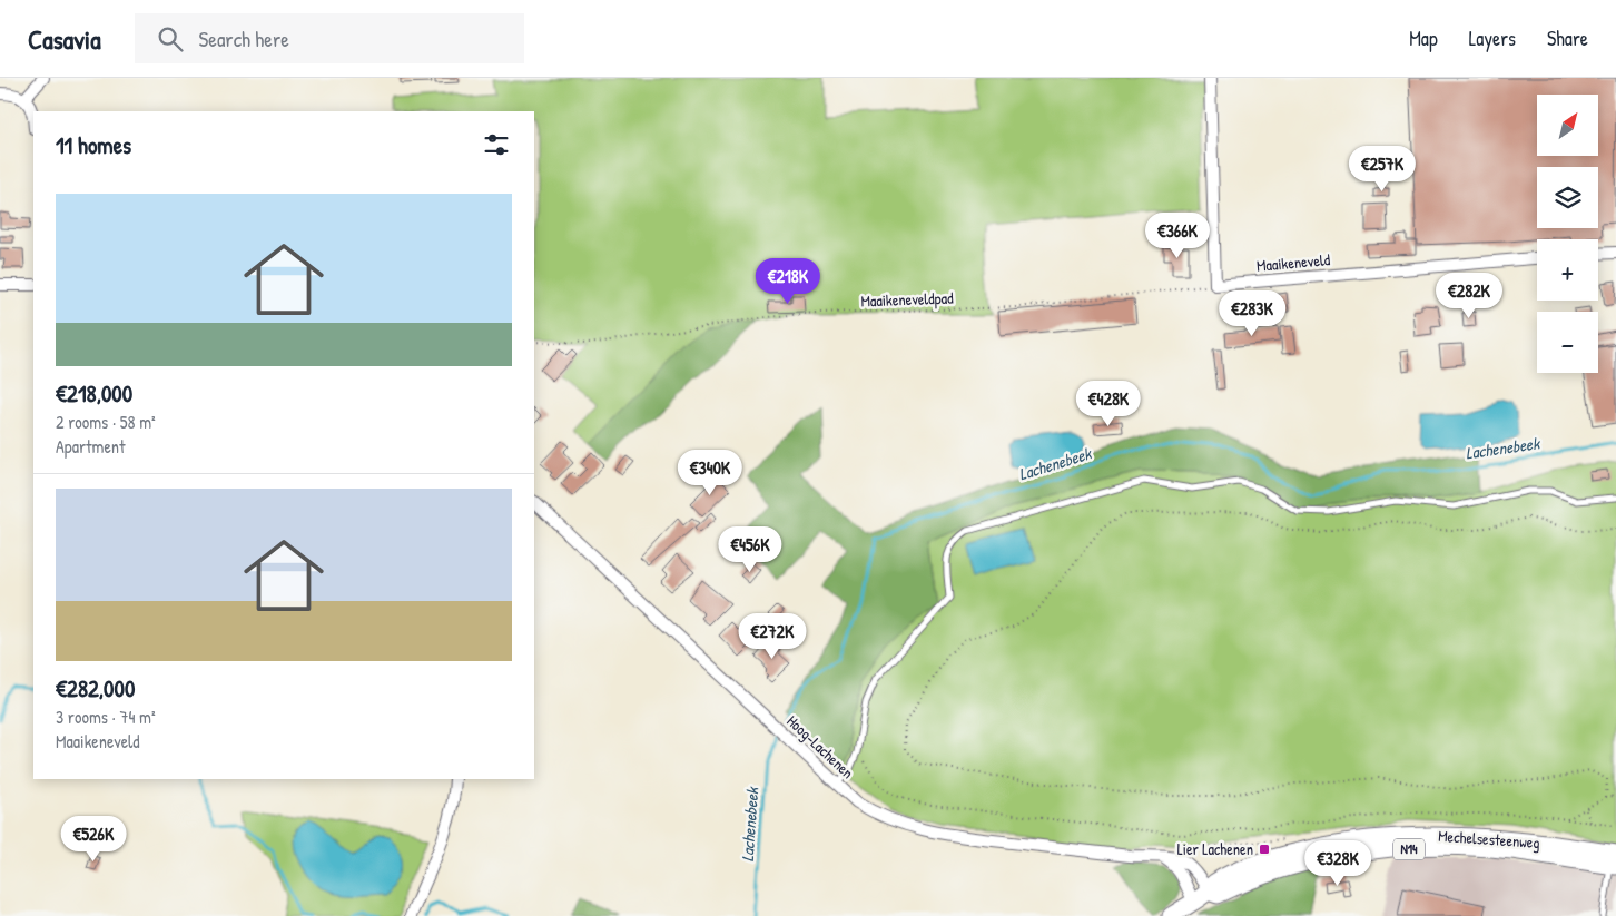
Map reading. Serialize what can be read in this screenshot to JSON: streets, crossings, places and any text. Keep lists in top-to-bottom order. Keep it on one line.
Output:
{"streets":{"main road":["Mechelsesteenweg","N14"],"street":["Maaikeneveld","Hoog-Lachenen"],"path":["Maaikeneveldpad"]},"crossings":[["Maaikeneveld","Maaikeneveldpad"],["Hoog-Lachenen","Mechelsesteenweg"]],"water":["Lachenebeek"],"places":{"transit":["Lier Lachenen"]},"north":"top right","page":{"header":"Casavia","search":"Search here","nav":["Map","Layers","Share"],"map_buttons":["+","−"],"heading":"11 homes","price":["€257K","€366K","€218K","€282K","€283K","€428K","€340K","€456K","€272K","€526K","€328K"],"list":[{"name":"€218,000","note":"2 rooms · 58 m² · Apartment"},{"name":"€282,000","note":"3 rooms · 74 m² · Maaikeneveld"}]}}
